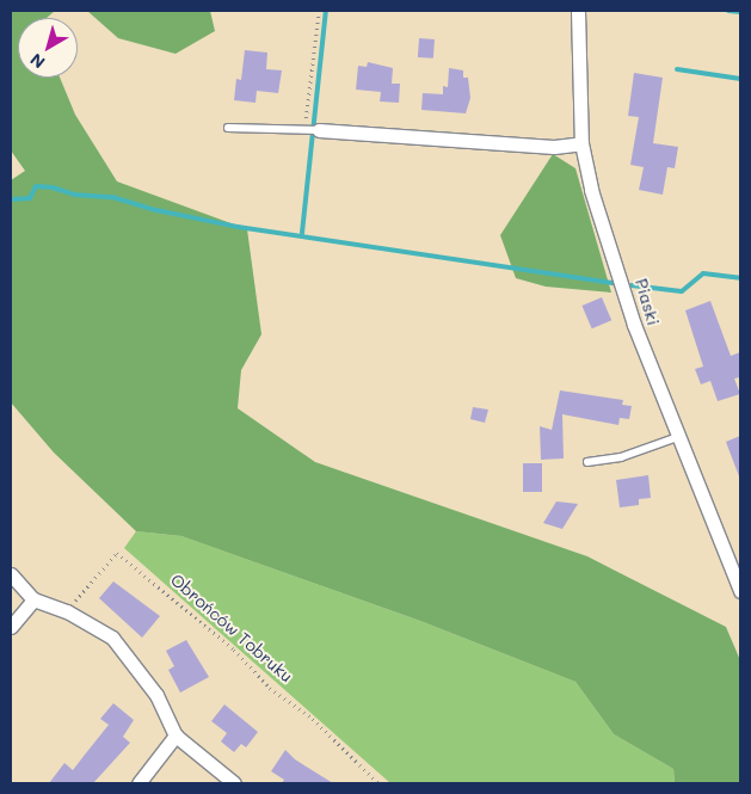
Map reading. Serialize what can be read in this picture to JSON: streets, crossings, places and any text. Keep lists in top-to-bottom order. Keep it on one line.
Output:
{"streets":{"street":["Piaski"],"path":["Obrońców Tobruku"]},"north":"bottom left"}
